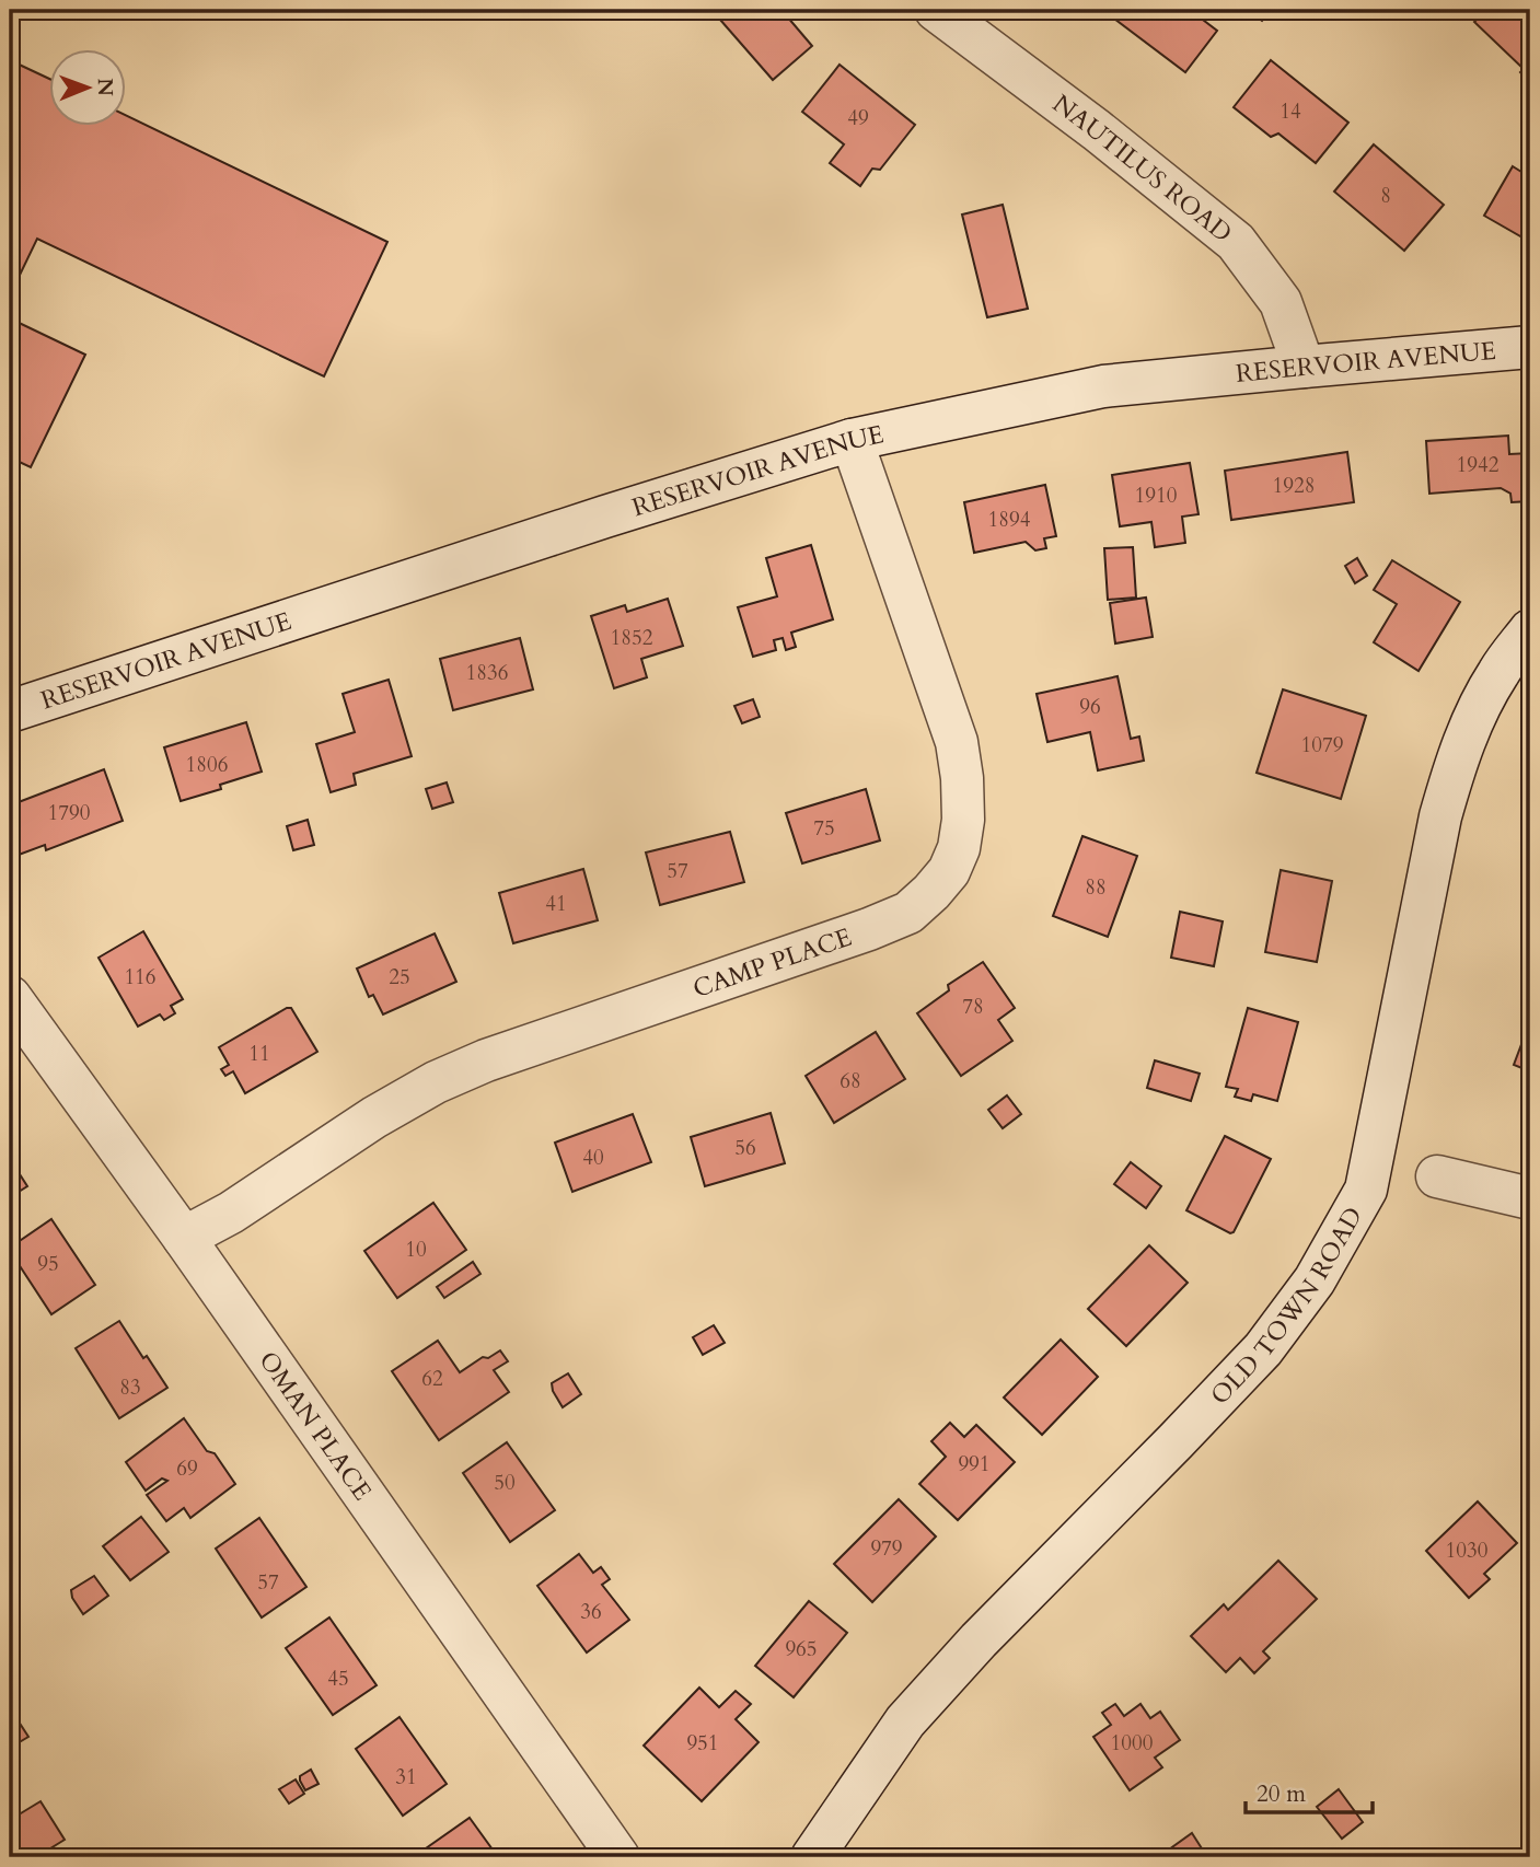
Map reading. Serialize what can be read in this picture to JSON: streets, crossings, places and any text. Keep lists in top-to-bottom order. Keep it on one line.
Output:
{"streets":{"main road":["NAUTILUS ROAD","RESERVOIR AVENUE","CAMP PLACE","OLD TOWN ROAD","OMAN PLACE"]},"crossings":[["NAUTILUS ROAD","RESERVOIR AVENUE"],["RESERVOIR AVENUE","CAMP PLACE"],["CAMP PLACE","OMAN PLACE"]],"house_numbers":["14","49","8","1942","1928","1910","1894","1852","1836","96","1079","1806","1790","75","57","88","41","116","25","78","11","68","56","40","10","95","62","83","991","69","50","979","1030","57","36","965","45","951","1000","31"],"scale_bar":"20 m","north":"right"}
